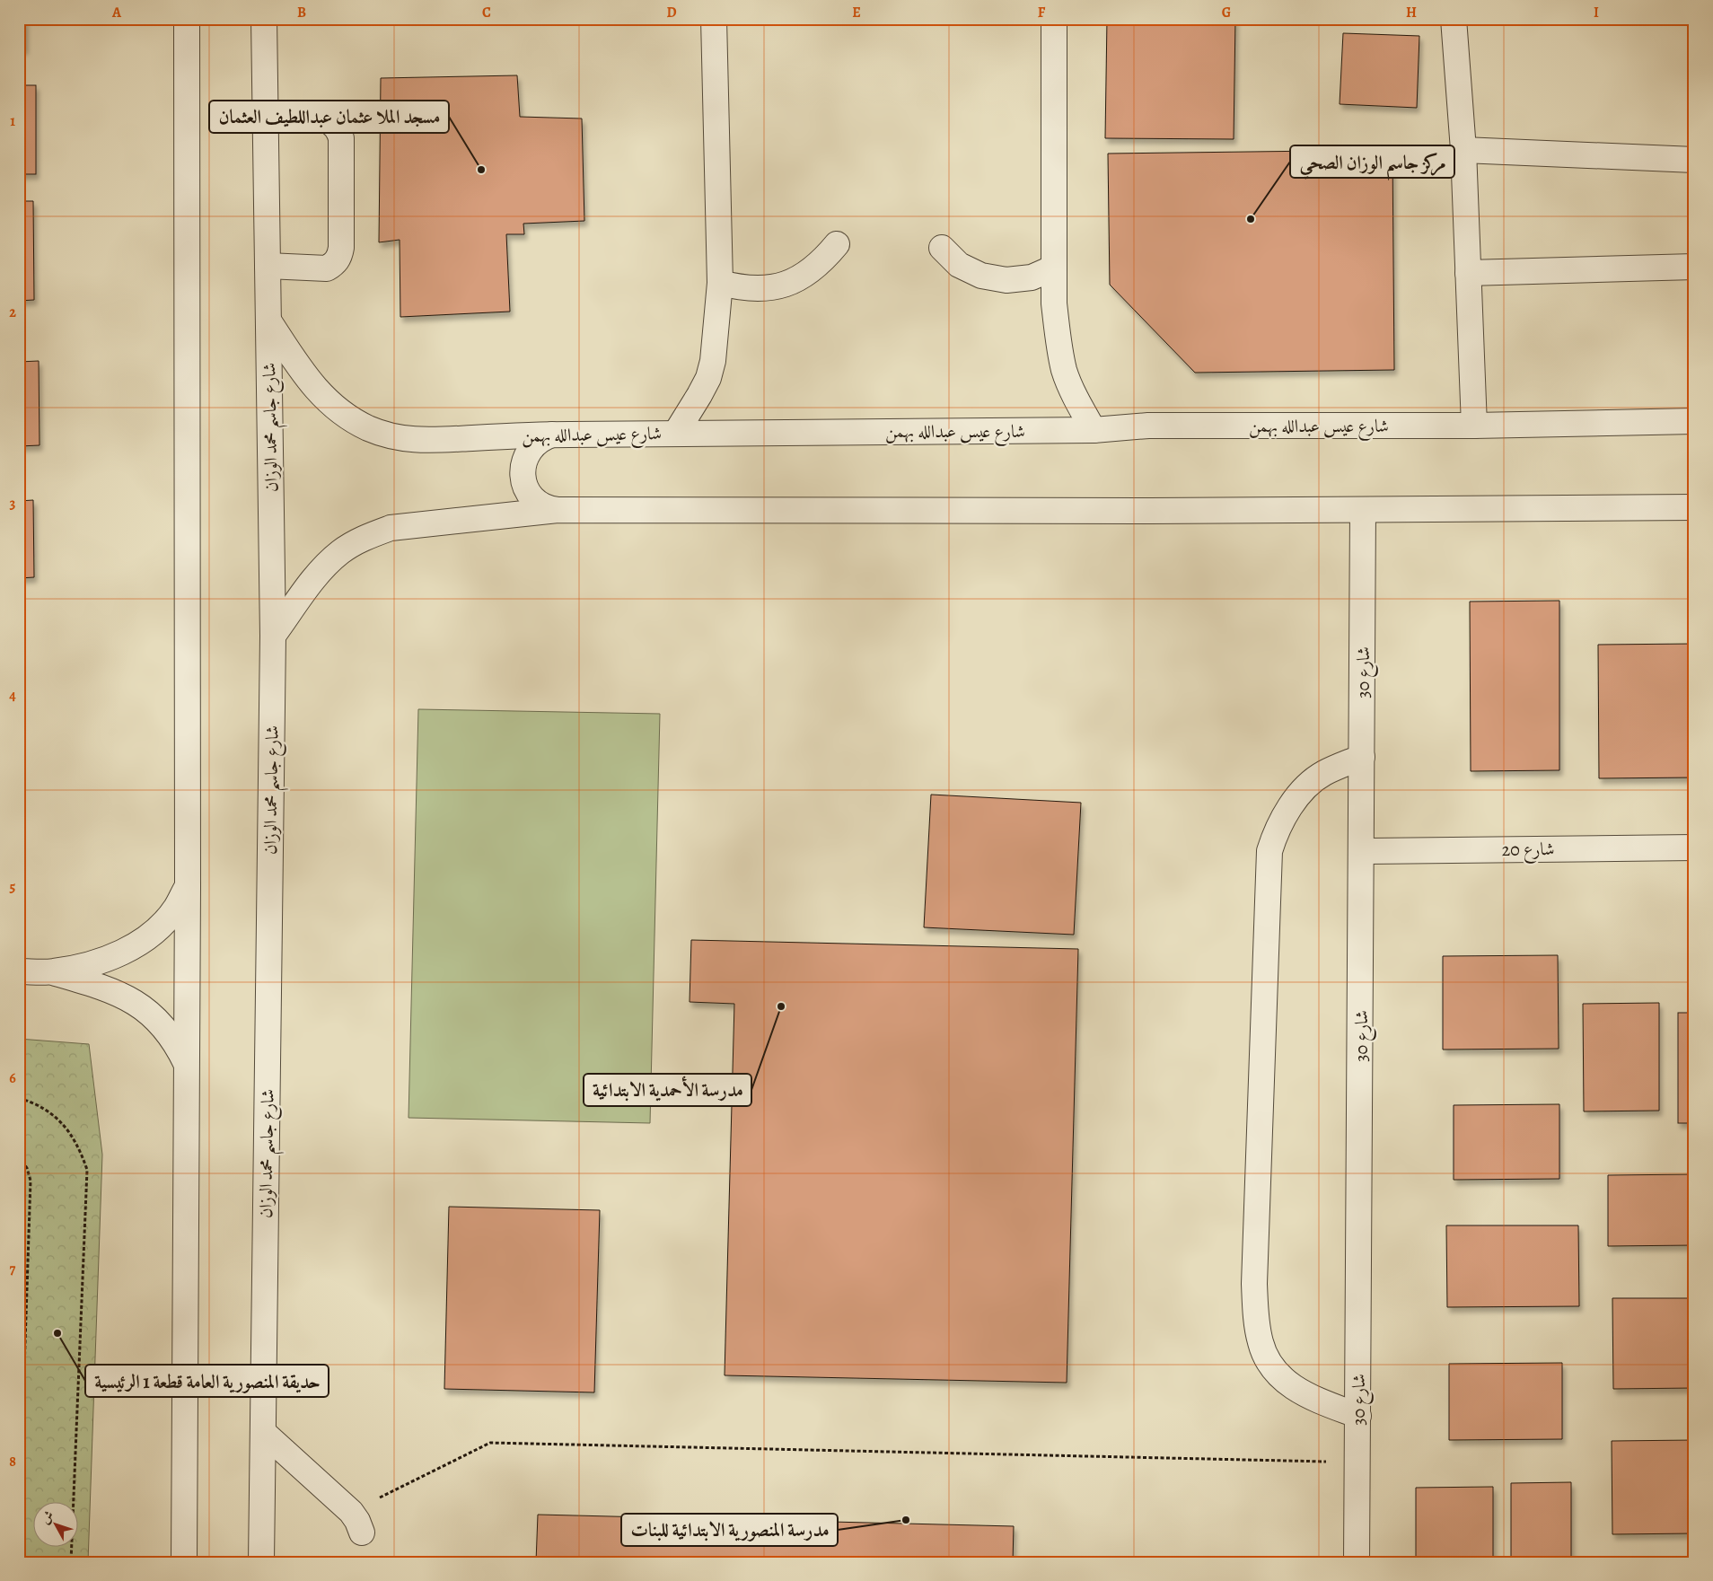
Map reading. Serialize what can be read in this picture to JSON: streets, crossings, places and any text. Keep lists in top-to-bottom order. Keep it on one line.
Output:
{"streets":{"street":["شارع عيس عبدالله بهمن","شارع جاسم محمد الوزان","شارع 30","شارع 20"]},"crossings":[["شارع عيس عبدالله بهمن","شارع جاسم محمد الوزان"],["شارع 30","شارع 20"]],"places":["مسجد الملا عثمان عبداللطيف العثمان","مركز جاسم الوزان الصحي","مدرسة الأحمدية الابتدائية","حديقة المنصورية العامة قطعة 1 الرئيسية","مدرسة المنصورية الابتدائية للبنات"],"north":"top left","grid":{"columns":["A","B","C","D","E","F","G","H","I"],"rows":["1","2","3","4","5","6","7","8"]}}
